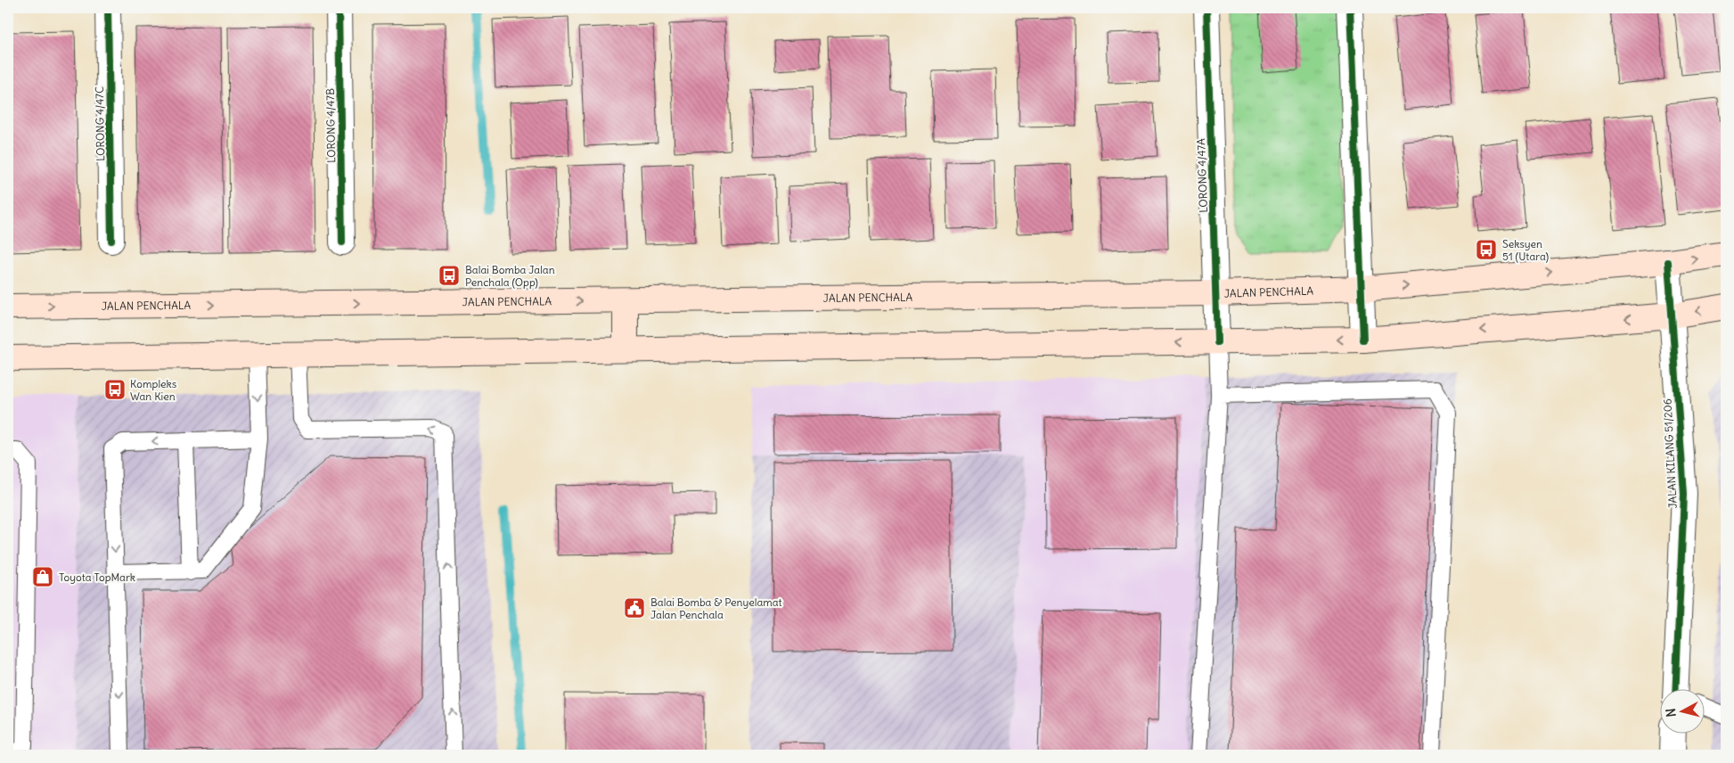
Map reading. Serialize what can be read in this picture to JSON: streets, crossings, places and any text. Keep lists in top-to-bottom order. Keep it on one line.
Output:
{"streets":{"main road":["JALAN PENCHALA"],"street":["LORONG 4/47C","LORONG 4/47B","LORONG 4/47A","JALAN KILANG 51/206"]},"crossings":[["LORONG 4/47A","JALAN PENCHALA"],["JALAN PENCHALA","JALAN KILANG 51/206"]],"places":{"bus stop":["Seksyen 51 (Utara)","Balai Bomba Jalan Penchala (Opp)","Kompleks Wan Kien"],"shop":["Toyota TopMark"],"public building":["Balai Bomba & Penyelamat Jalan Penchala"]},"north":"left"}
